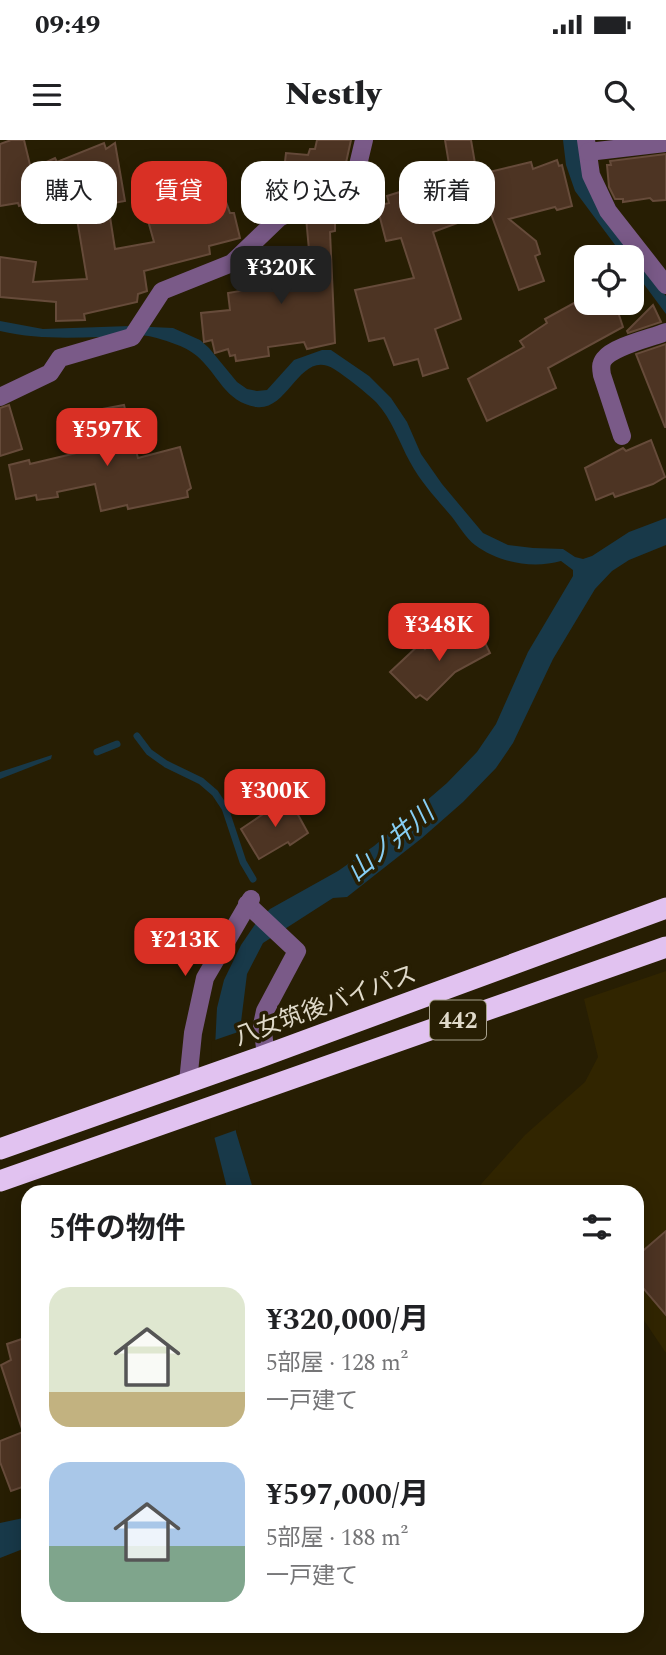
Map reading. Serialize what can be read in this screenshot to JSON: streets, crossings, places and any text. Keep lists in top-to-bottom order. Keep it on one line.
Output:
{"streets":{"highway":["八女筑後バイパス","442"]},"water":["山ノ井川"],"page":{"status":"09:49","header":"Nestly","chip":["購入","賃貸","絞り込み","新着"],"price":["¥320K","¥597K","¥348K","¥300K","¥213K"],"heading":"5件の物件","list":[{"name":"¥320,000/月","note":"5部屋 · 128 m² · 一戸建て"},{"name":"¥597,000/月","note":"5部屋 · 188 m² · 一戸建て"}]}}
